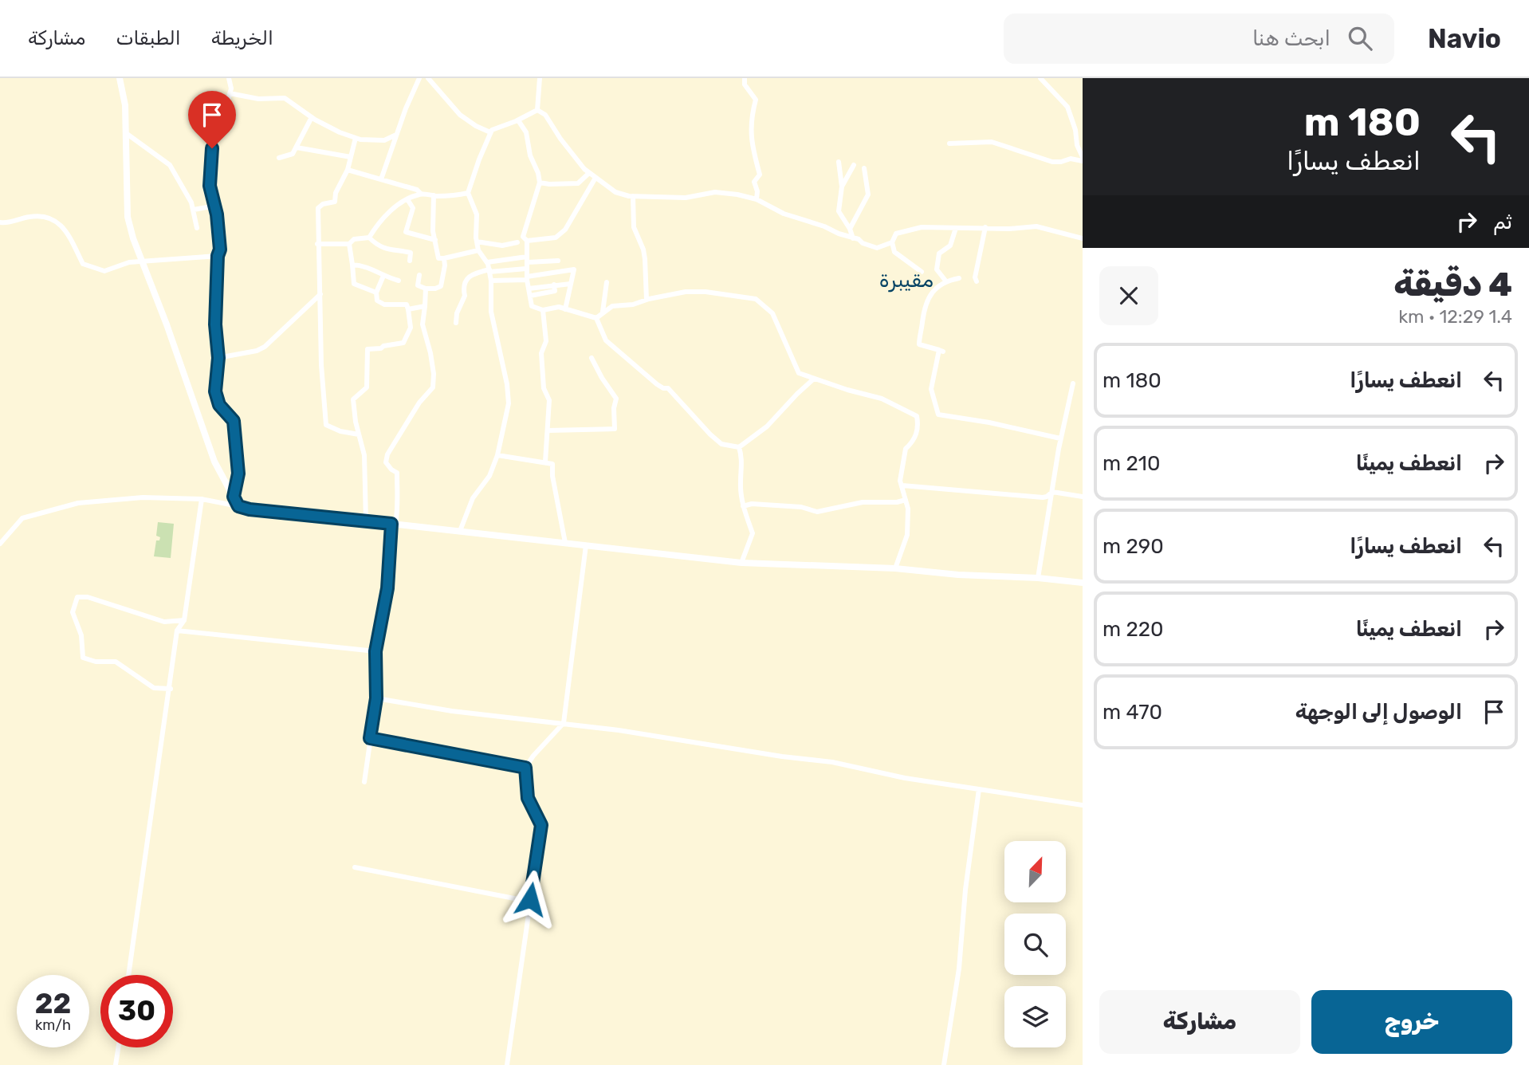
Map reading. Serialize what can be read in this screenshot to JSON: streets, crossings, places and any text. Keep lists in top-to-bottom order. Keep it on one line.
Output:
{"districts":["مقيبرة"],"north":"top right","page":{"header":"Navio","search":"ابحث هنا","nav":["الخريطة","الطبقات","مشاركة"],"turn":["180 m","انعطف يسارًا"],"then":"ثم","heading":["4 دقيقة","1.4 km · 12:29"],"list":[{"name":"انعطف يسارًا","value":"180 m"},{"name":"انعطف يمينًا","value":"210 m"},{"name":"انعطف يسارًا","value":"290 m"},{"name":"انعطف يمينًا","value":"220 m"},{"name":"الوصول إلى الوجهة","value":"470 m"}],"speed":"22 km/h","limit":"30","buttons":["خروج","مشاركة"]}}
